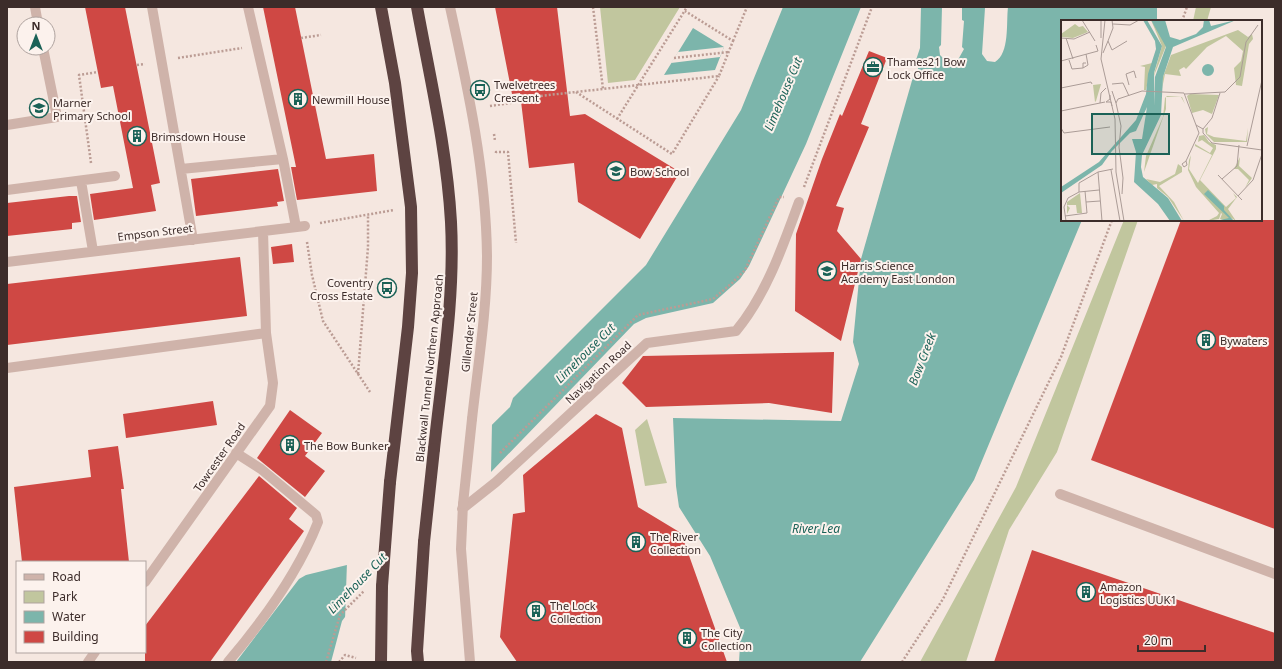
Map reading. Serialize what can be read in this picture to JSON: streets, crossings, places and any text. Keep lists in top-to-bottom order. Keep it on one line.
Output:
{"streets":{"highway":["Blackwall Tunnel Northern Approach"],"street":["Empson Street","Gillender Street","Navigation Road","Towcester Road"]},"crossings":[["Empson Street","Towcester Road"],["Gillender Street","Navigation Road"]],"water":["Limehouse Cut","Bow Creek","River Lea"],"places":{"office":["Thames21 Bow Lock Office"],"bus stop":["Twelvetrees Crescent","Coventry Cross Estate"],"building":["Newmill House","Brimsdown House","Bywaters","The Bow Bunker","The River Collection","Amazon Logistics UUK1","The Lock Collection","The City Collection"],"school or university":["Marner Primary School","Bow School","Harris Science Academy East London"]},"legend":["Road","Park","Water","Building"],"scale_bar":"20 m","north":"top"}
